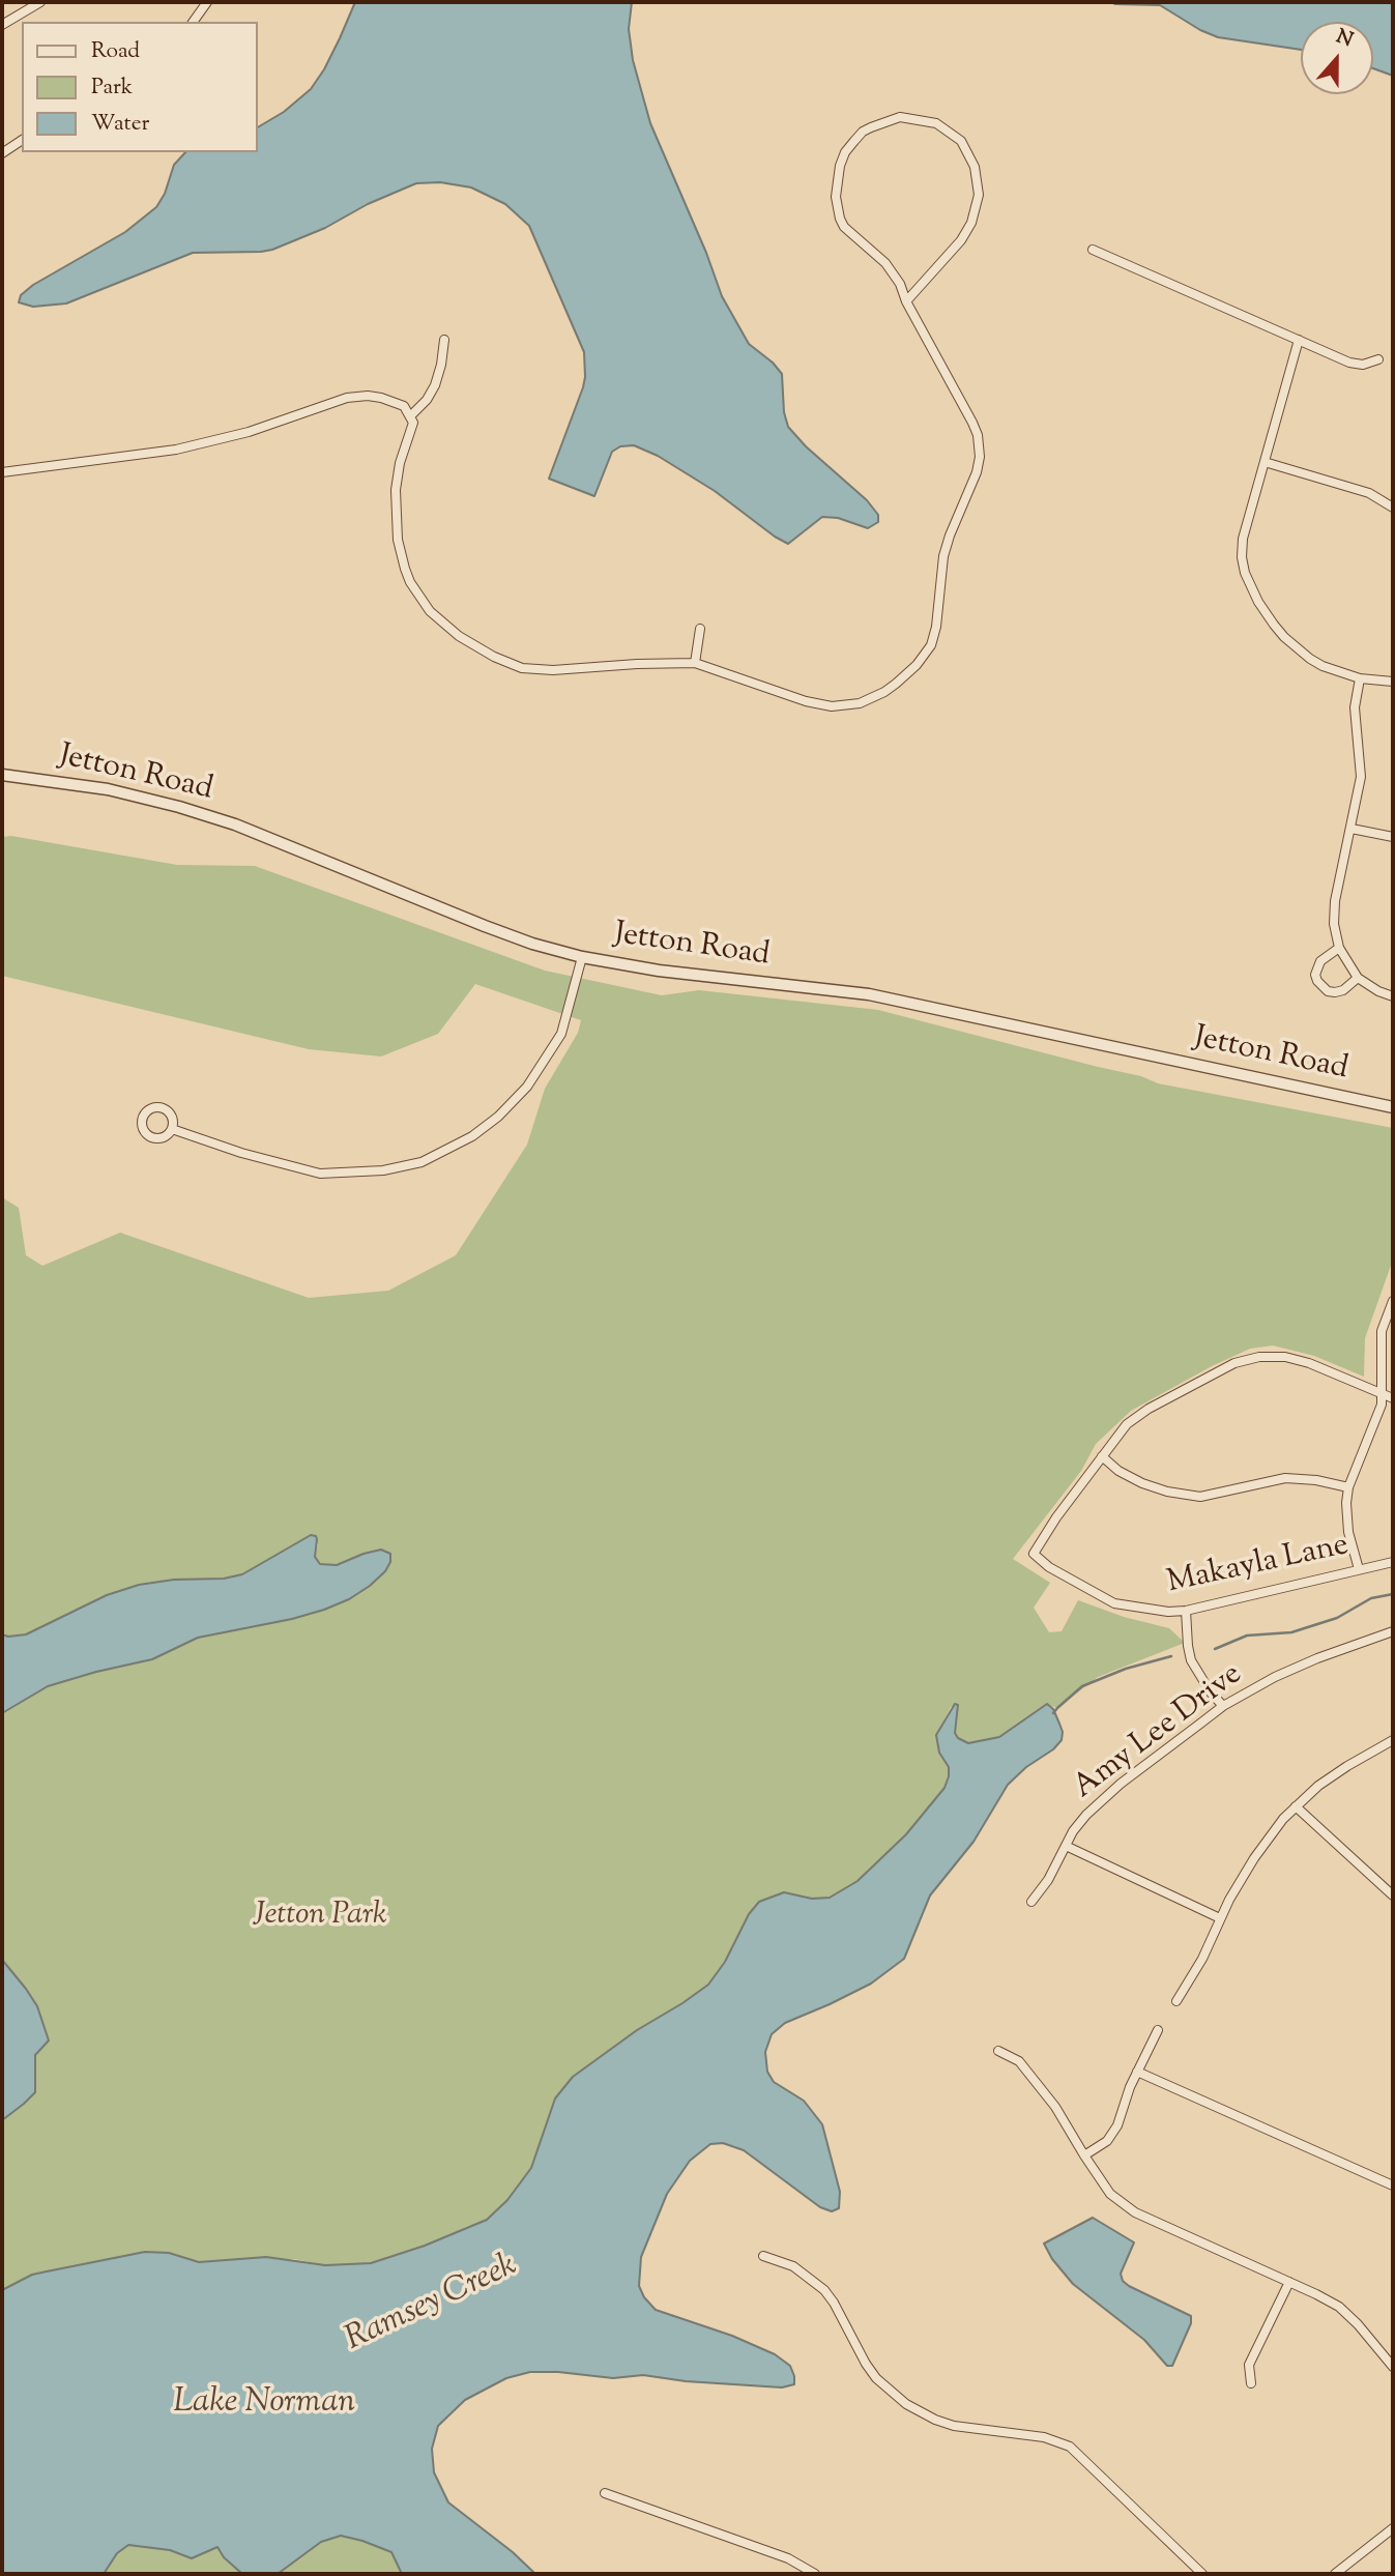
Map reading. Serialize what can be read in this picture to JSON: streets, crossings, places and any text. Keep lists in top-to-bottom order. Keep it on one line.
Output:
{"streets":{"street":["Jetton Road","Makayla Lane","Amy Lee Drive"]},"water":["Ramsey Creek","Lake Norman"],"parks":["Jetton Park"],"legend":["Road","Park","Water"],"north":"top"}
